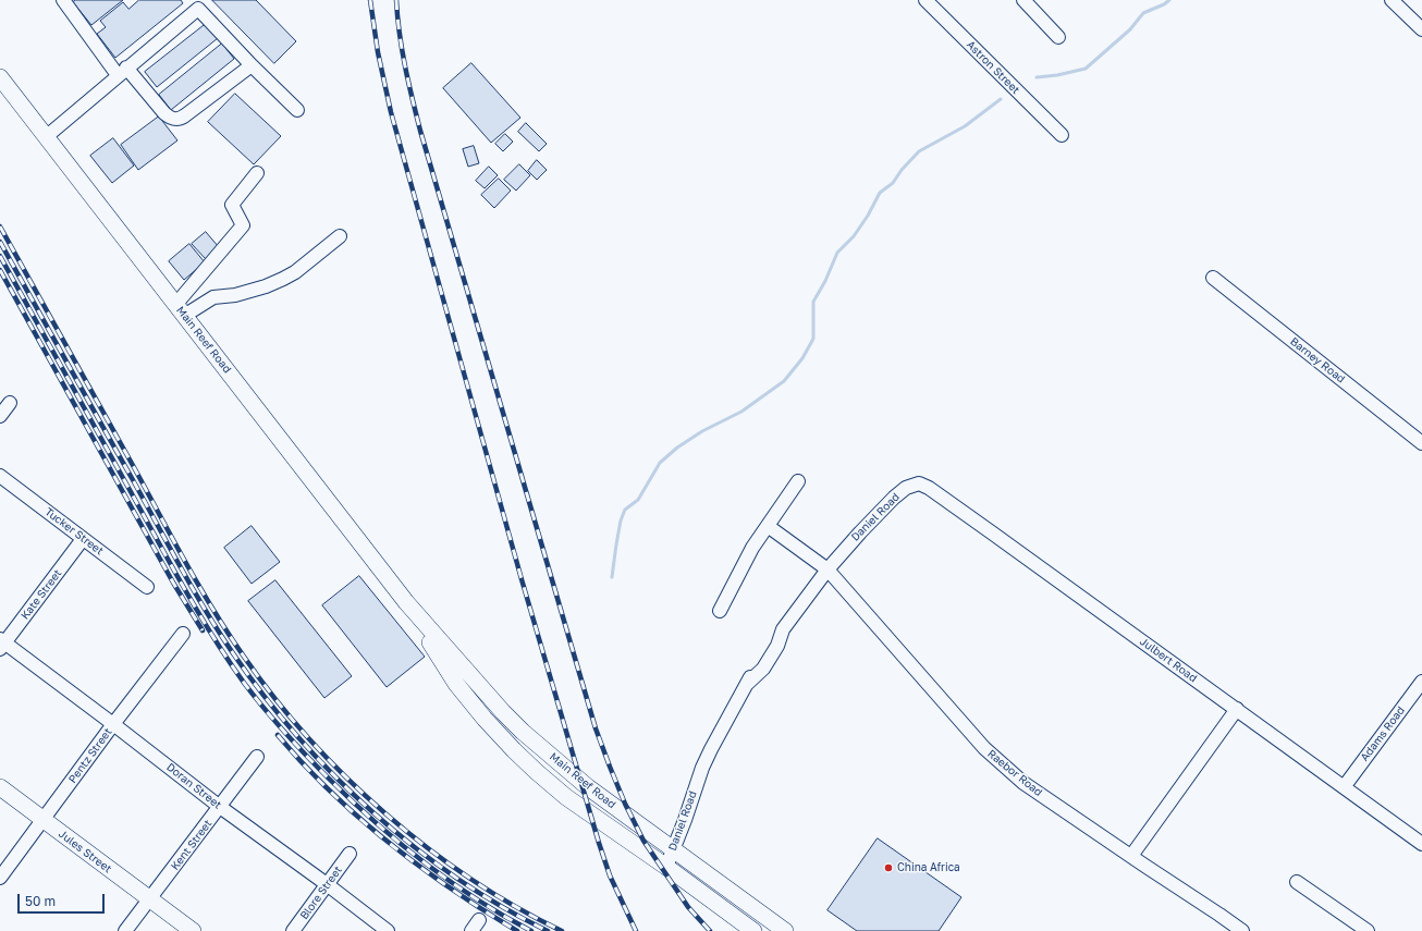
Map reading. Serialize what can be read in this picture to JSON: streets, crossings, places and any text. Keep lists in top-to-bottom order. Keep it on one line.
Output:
{"streets":{"main road":["Main Reef Road","Jules Street"],"street":["Astron Street","Barney Road","Daniel Road","Tucker Street","Kate Street","Julbert Road","Adams Road","Pentz Street","Raebor Road","Doran Street","Kent Street","Blore Street"]},"crossings":[["Main Reef Road","Daniel Road"],["Daniel Road","Julbert Road"],["Daniel Road","Raebor Road"],["Tucker Street","Kate Street"],["Kate Street","Doran Street"],["Julbert Road","Adams Road"],["Pentz Street","Doran Street"],["Pentz Street","Jules Street"],["Doran Street","Kent Street"],["Doran Street","Blore Street"],["Kent Street","Jules Street"]],"places":["China Africa"],"scale_bar":"50 m"}
